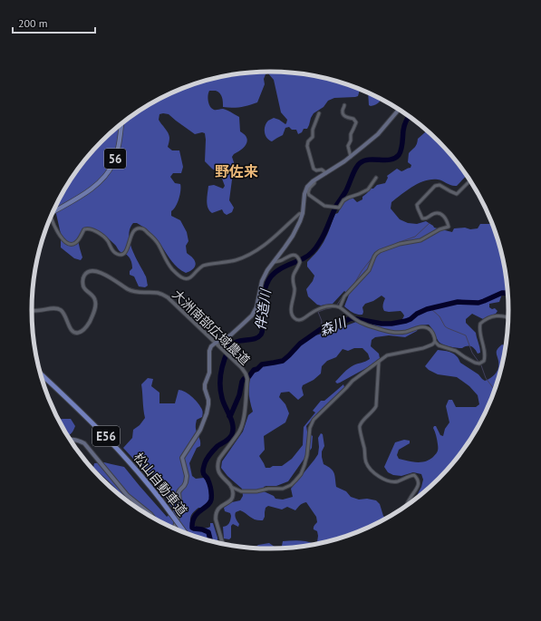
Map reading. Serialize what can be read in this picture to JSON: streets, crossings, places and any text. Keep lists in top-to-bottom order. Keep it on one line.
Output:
{"streets":{"highway":["56","E56","松山自動車道"],"street":["大洲南部広域農道"]},"districts":["野佐来"],"water":["伴造川","森川"],"scale_bar":"200 m"}
